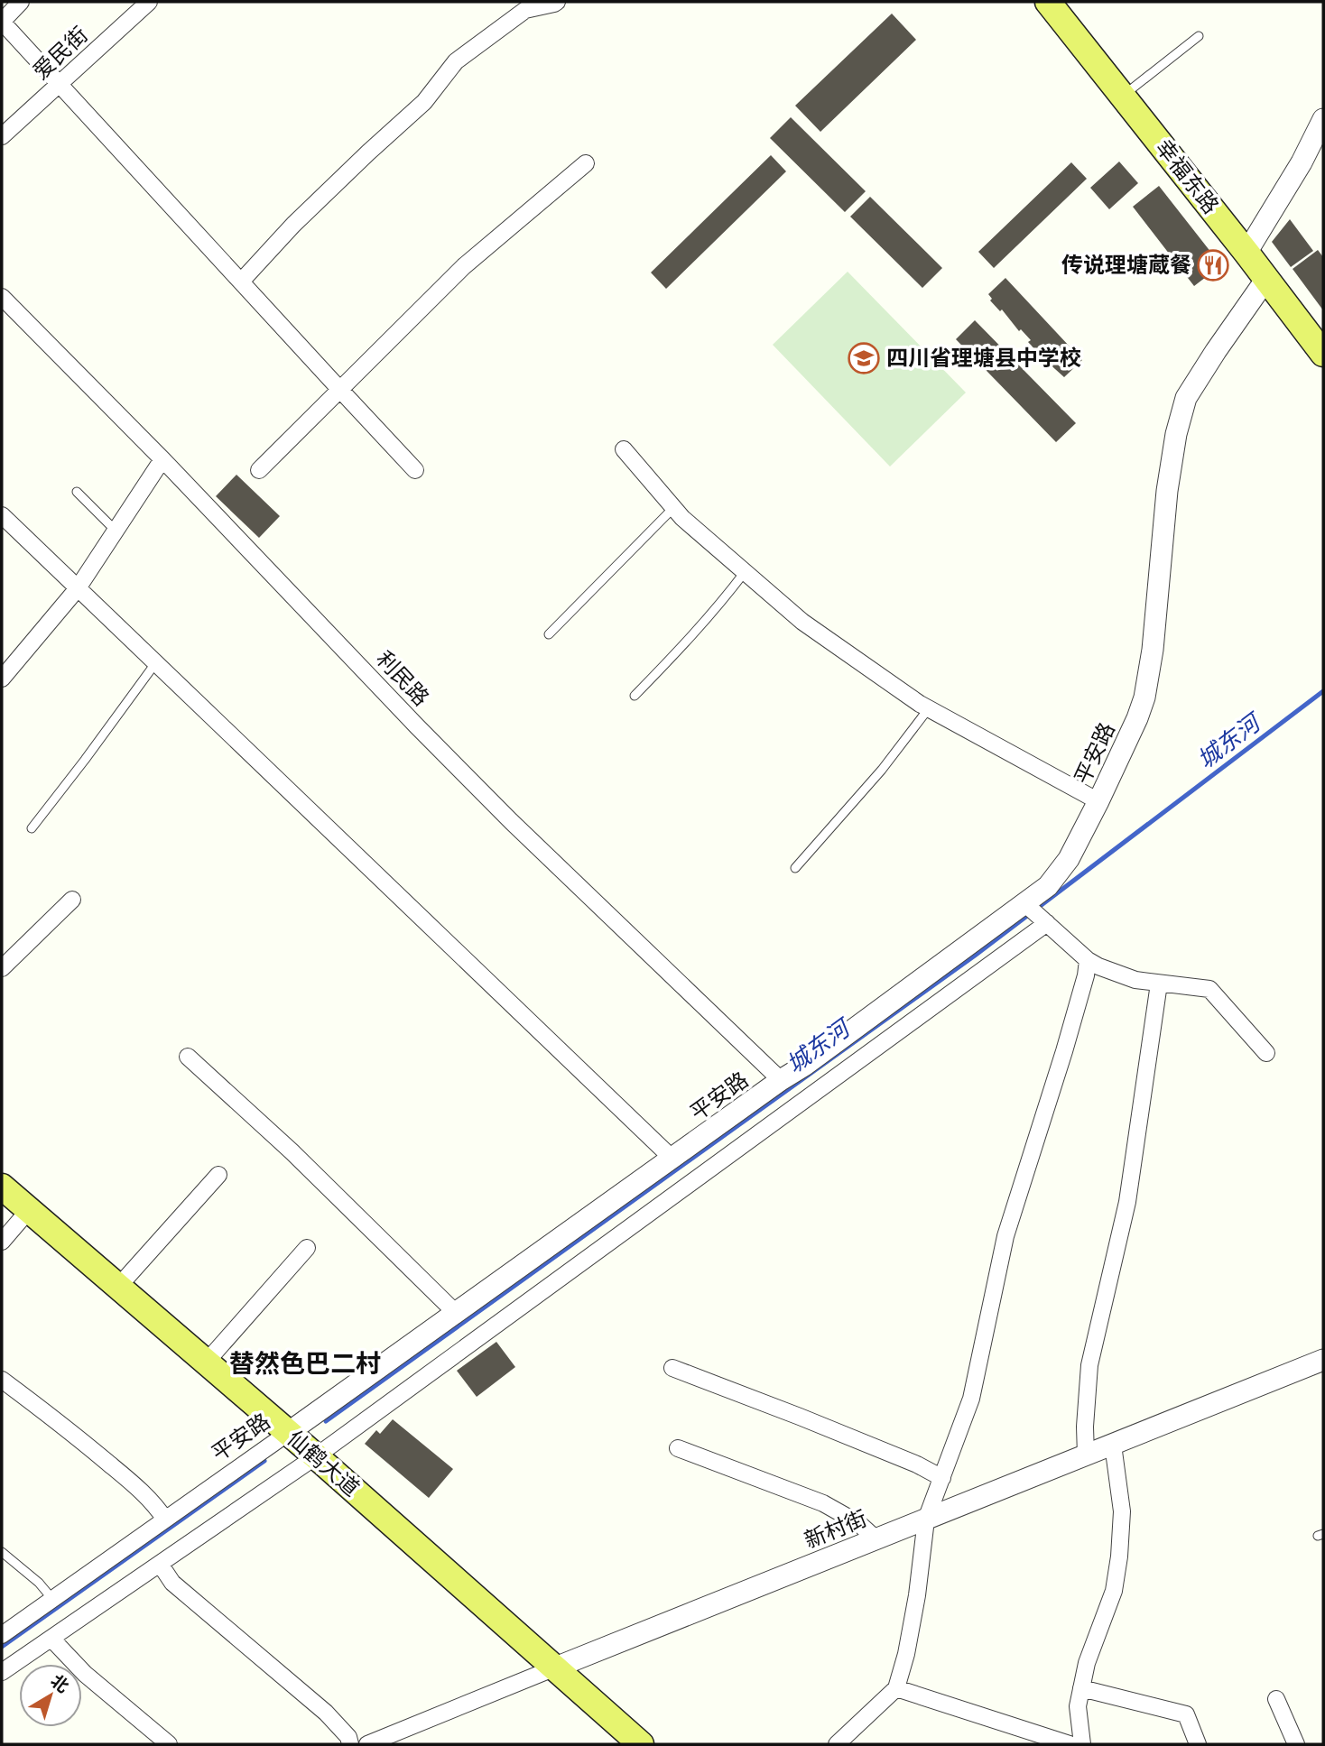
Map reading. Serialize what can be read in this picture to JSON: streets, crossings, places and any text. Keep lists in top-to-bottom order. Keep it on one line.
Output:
{"streets":{"main road":["幸福东路","仙鹤大道"],"street":["爱民街","利民路","平安路","新村街"]},"crossings":[["幸福东路","平安路"],["利民路","平安路"],["平安路","仙鹤大道"],["仙鹤大道","新村街"]],"districts":["替然色巴二村"],"water":["城东河"],"places":{"restaurant":["传说理塘蔵餐"],"school or university":["四川省理塘县中学校"]},"north":"top right"}
